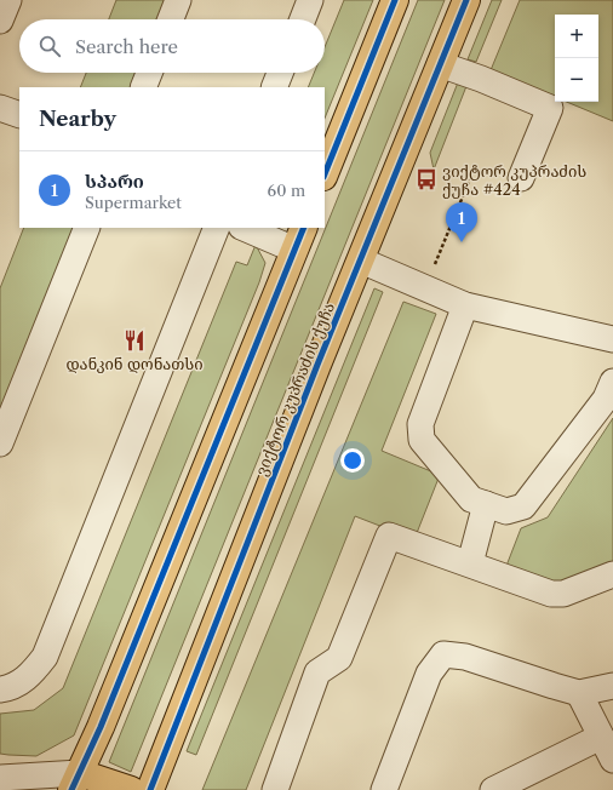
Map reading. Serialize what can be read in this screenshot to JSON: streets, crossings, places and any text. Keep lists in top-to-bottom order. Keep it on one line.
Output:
{"streets":{"main road":["ვიქტორ კუპრაძის ქუჩა"]},"places":{"bus stop":["ვიქტორ კუპრაძის ქუჩა #424"],"restaurant":["დანკინ დონათსი"]},"page":{"map_buttons":["+","−"],"search":"Search here","heading":"Nearby","list":[{"mark":"1","name":"სპარი","note":"Supermarket","value":"60 m"}],"pins":"1"}}
